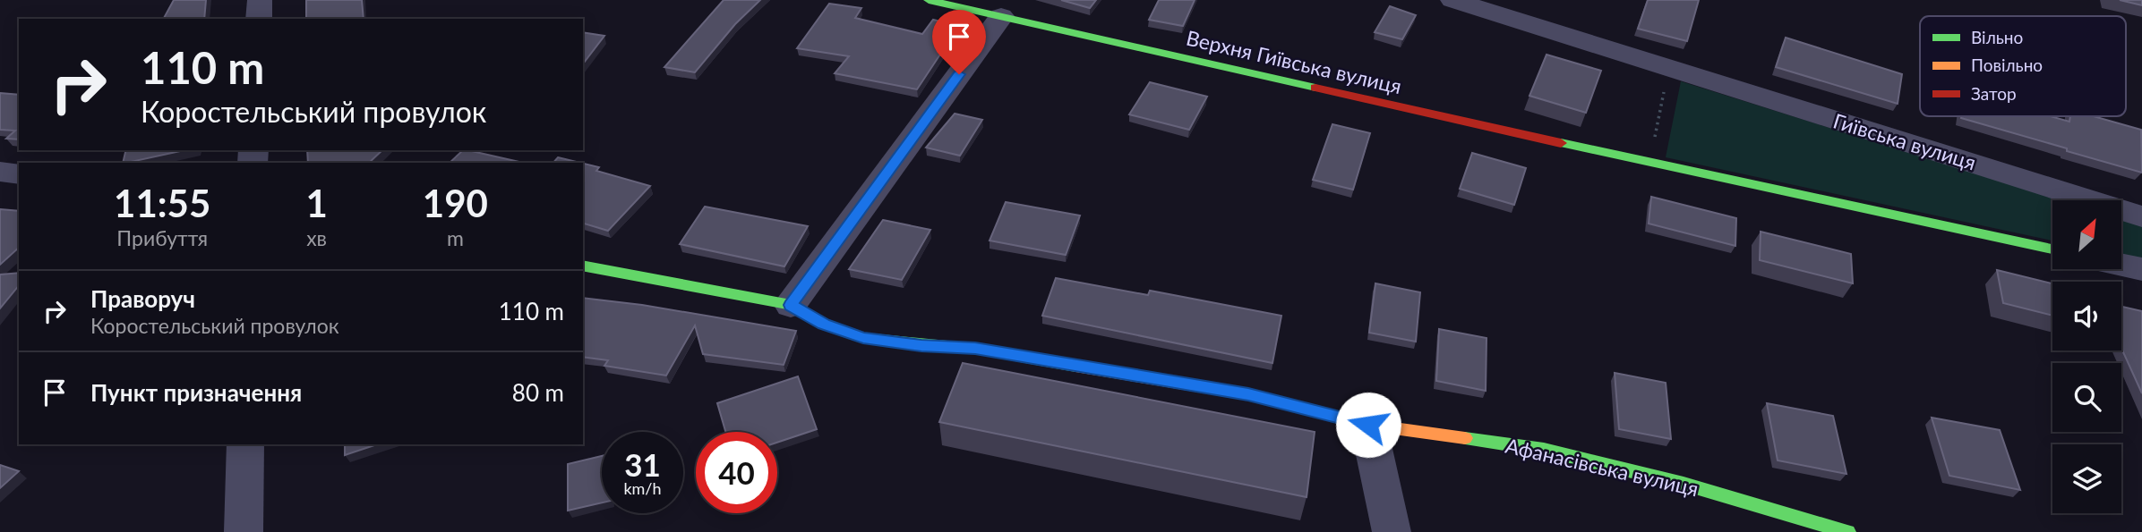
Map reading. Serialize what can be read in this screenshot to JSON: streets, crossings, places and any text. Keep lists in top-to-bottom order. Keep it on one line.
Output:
{"streets":{"street":["Верхня Гиївська вулиця","Гиївська вулиця","Афанасівська вулиця"]},"legend":["Вільно","Повільно","Затор"],"north":"top right","page":{"turn":["110 m","Коростельський провулок"],"eta":["11:55","Прибуття","1","хв","190","m"],"list":[{"name":"Праворуч","note":"Коростельський провулок","value":"110 m"},{"name":"Пункт призначення","value":"80 m"}],"speed":"31 km/h","limit":"40"}}
